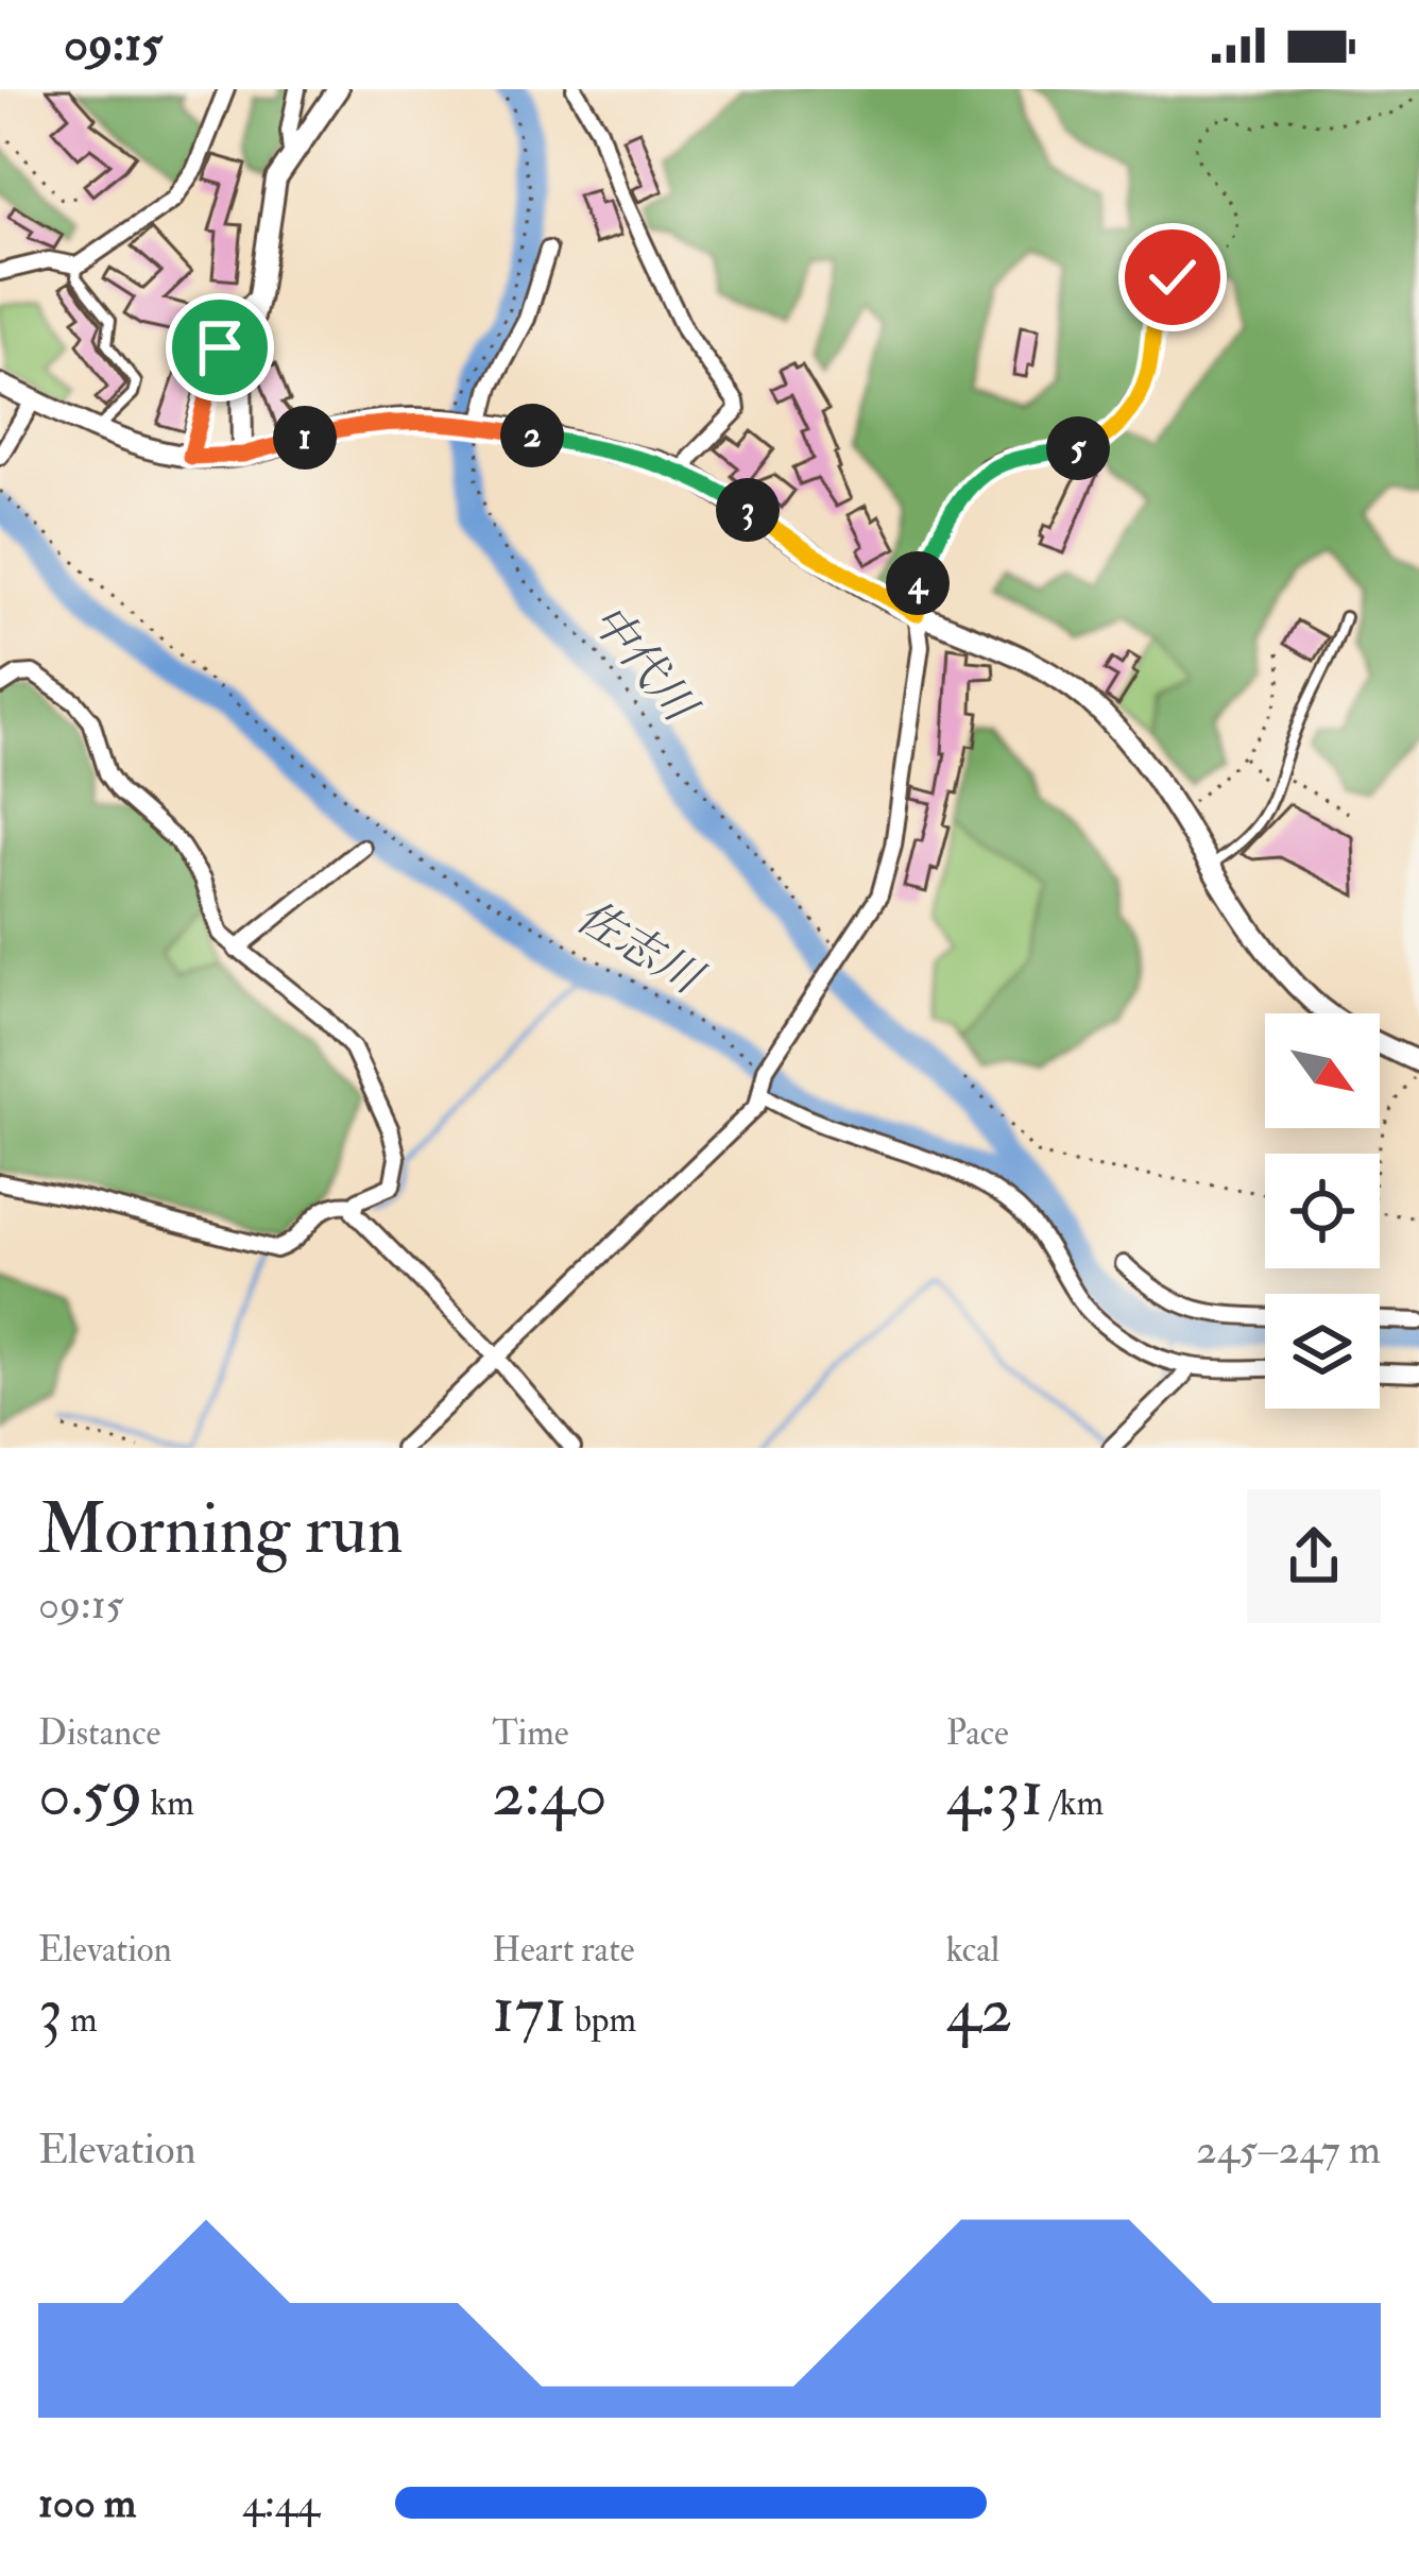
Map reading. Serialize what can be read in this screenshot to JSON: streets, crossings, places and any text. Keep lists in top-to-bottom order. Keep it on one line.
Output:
{"water":["中代川","佐志川"],"north":"bottom right","page":{"status":"09:15","pins":["2","1","5","3","4"],"heading":["Morning run","09:15"],"stats":[["Distance","0.59 km"],["Time","2:40"],["Pace","4:31 /km"],["Elevation","3 m"],["Heart rate","171 bpm"],["kcal","42"]],"chart":["Elevation","245–247 m"],"list":[{"name":"100 m","note":"4:44"}]}}
